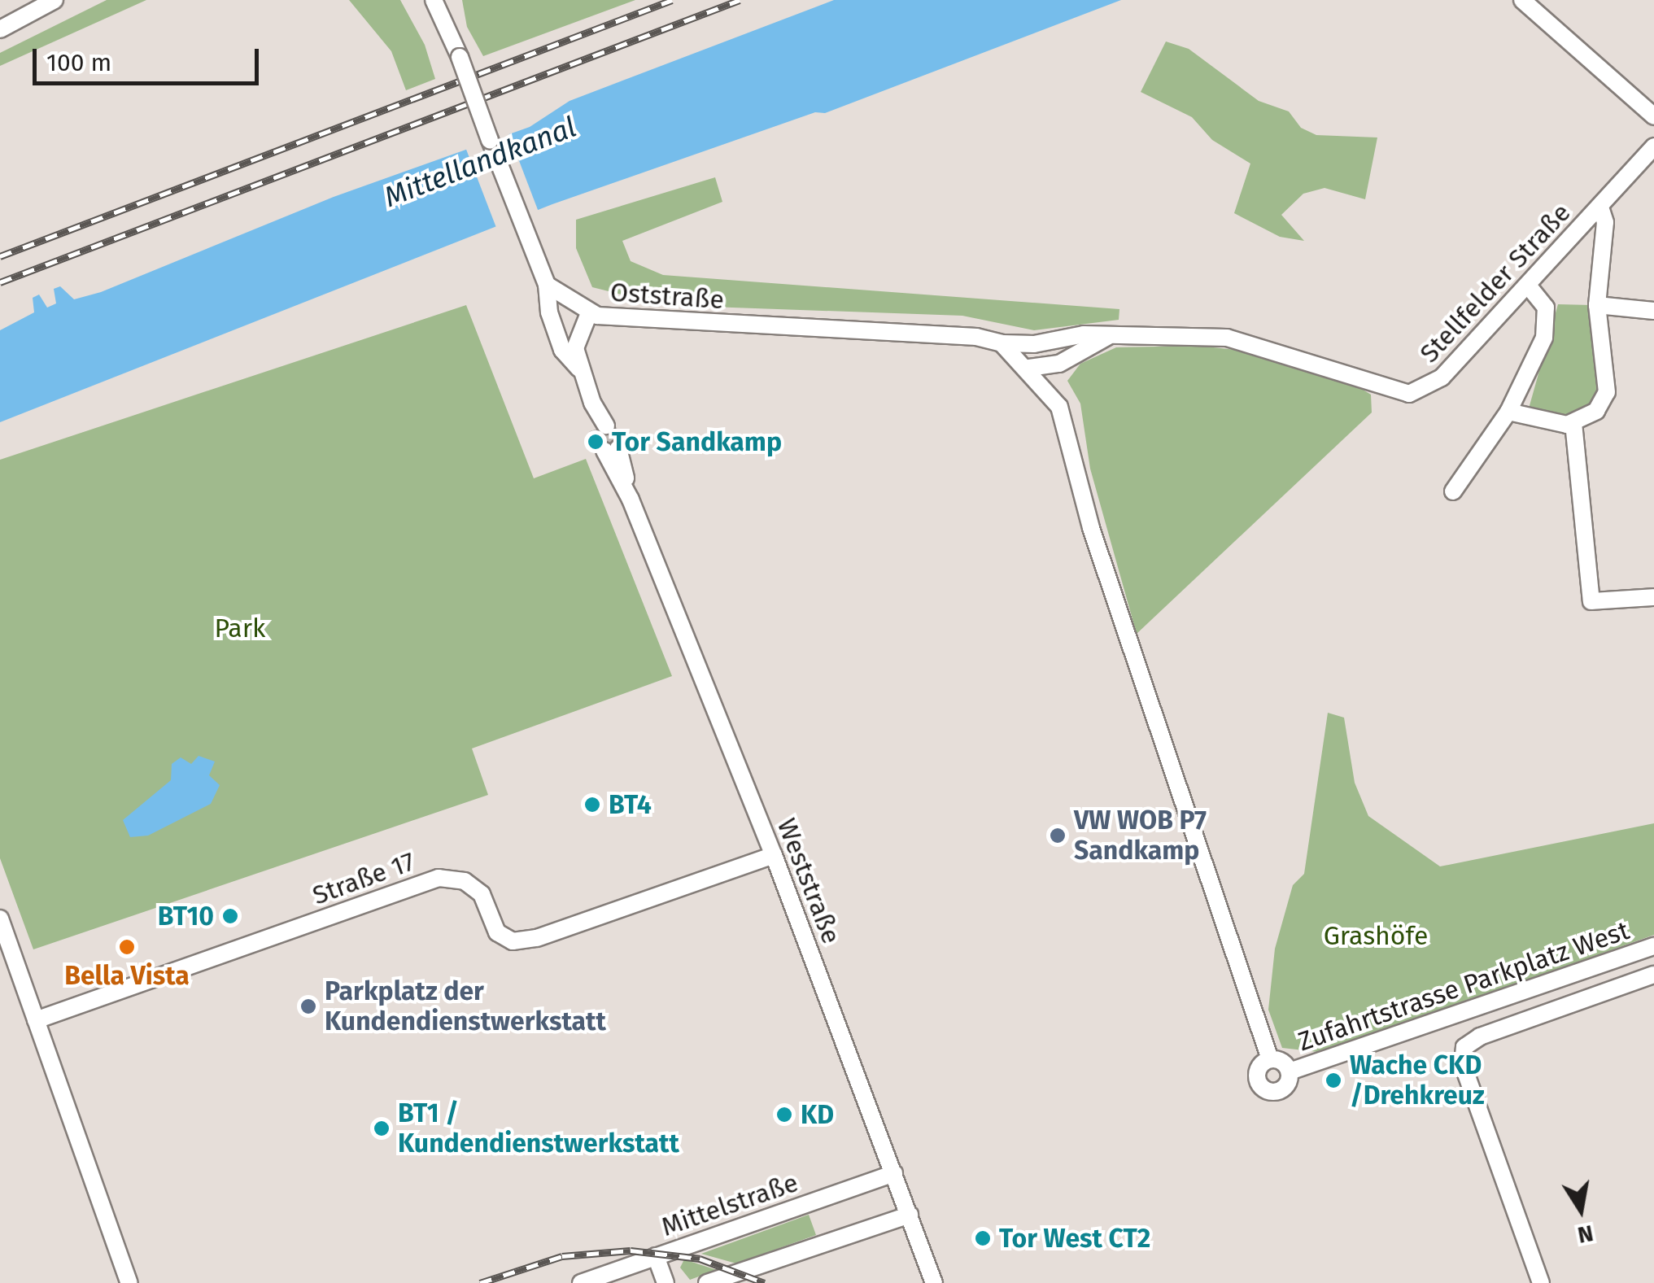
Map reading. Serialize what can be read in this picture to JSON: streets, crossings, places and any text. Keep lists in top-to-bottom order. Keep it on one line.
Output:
{"streets":{"street":["Stellfelder Straße","Oststraße","Straße 17","Weststraße","Zufahrtstrasse Parkplatz West","Mittelstraße"]},"crossings":[["Stellfelder Straße","Oststraße"],["Straße 17","Weststraße"],["Weststraße","Mittelstraße"]],"water":["Mittellandkanal"],"parks":["Park","Grashöfe"],"places":["Tor Sandkamp","BT4","VW WOB P7 Sandkamp","BT10","Bella Vista","Parkplatz der Kundendienstwerkstatt","Wache CKD /Drehkreuz","KD","BT1 / Kundendienstwerkstatt","Tor West CT2"],"scale_bar":"100 m","north":"bottom"}
